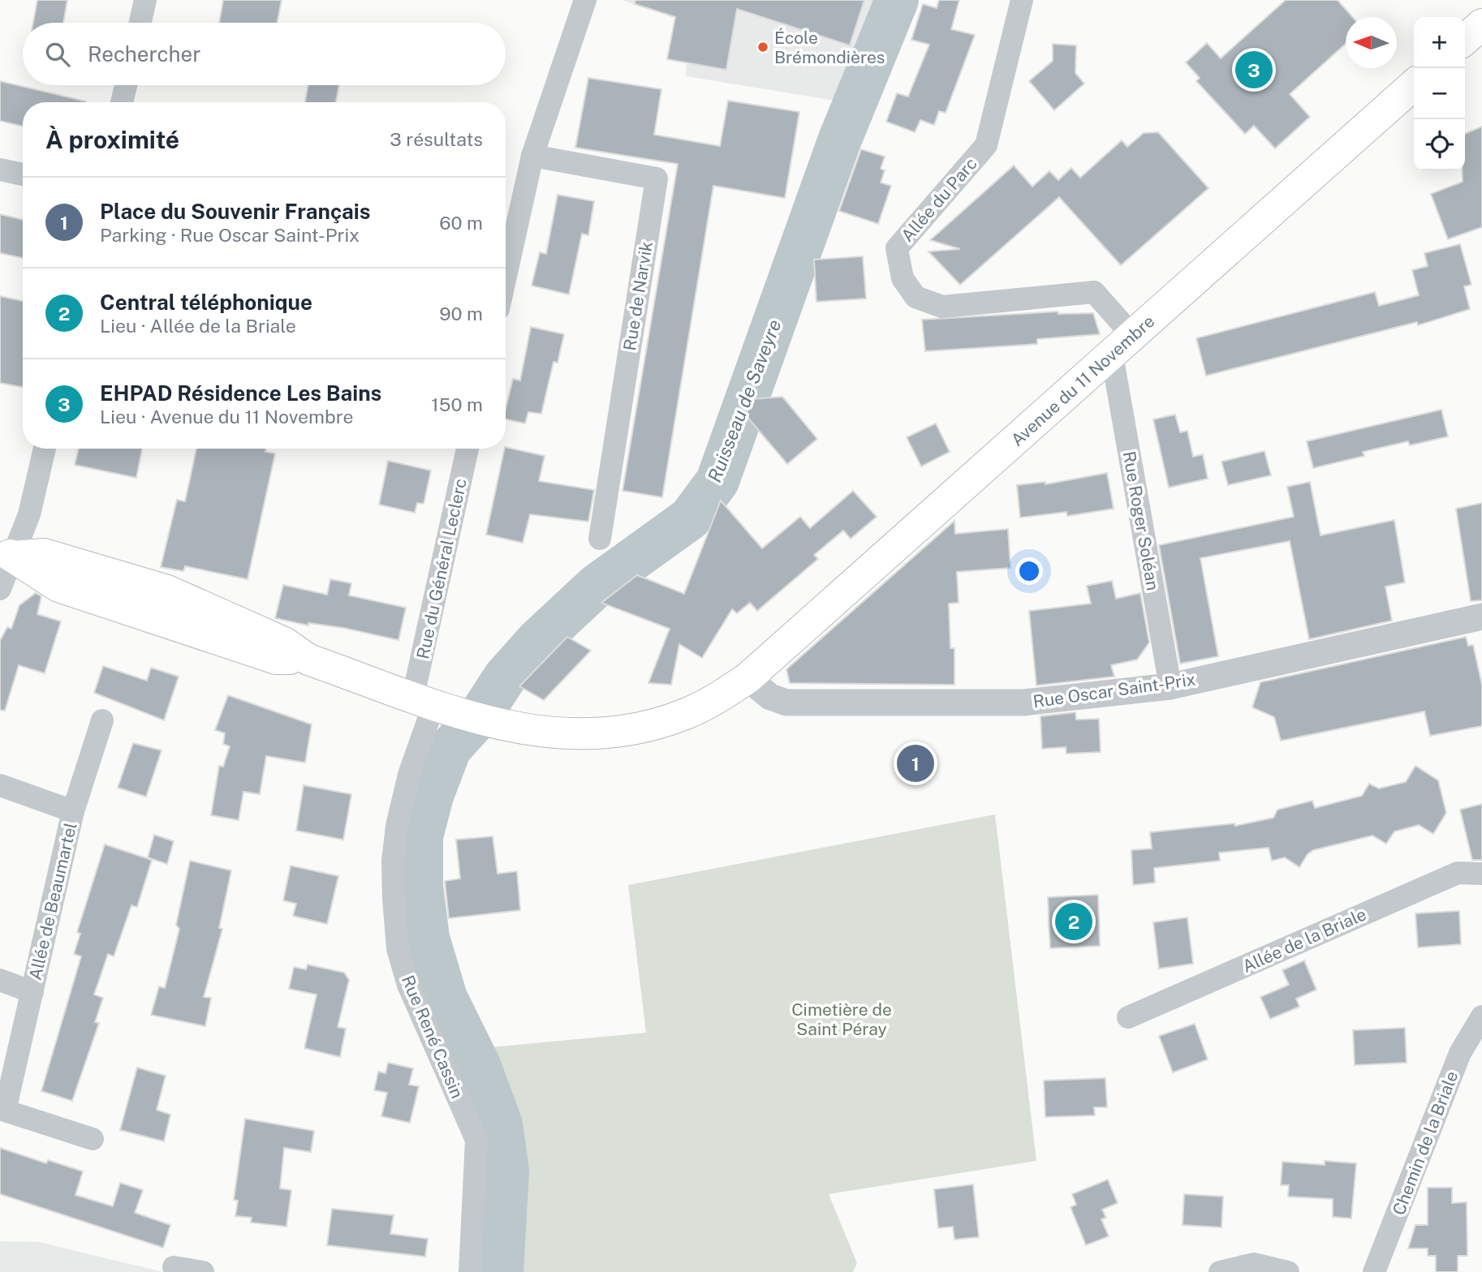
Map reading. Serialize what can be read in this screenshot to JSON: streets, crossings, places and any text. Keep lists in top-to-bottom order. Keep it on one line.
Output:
{"streets":{"main road":["Avenue du 11 Novembre"],"street":["Allée du Parc","Rue de Narvik","Rue Roger Soléan","Rue du Général Leclerc","Rue Oscar Saint-Prix","Allée de Beaumartel","Allée de la Briale","Rue René Cassin","Chemin de la Briale"]},"crossings":[["Allée du Parc","Avenue du 11 Novembre"],["Allée du Parc","Rue Roger Soléan"],["Avenue du 11 Novembre","Rue Roger Soléan"],["Avenue du 11 Novembre","Rue du Général Leclerc"],["Avenue du 11 Novembre","Rue Oscar Saint-Prix"],["Avenue du 11 Novembre","Rue René Cassin"],["Rue Roger Soléan","Rue Oscar Saint-Prix"],["Rue du Général Leclerc","Rue René Cassin"]],"water":["Ruisseau de Saveyre"],"parks":["Cimetière de Saint Péray"],"places":["École Brémondières"],"north":"left","page":{"map_buttons":["+","−"],"search":"Rechercher","pins":["3","1","2"],"heading":["À proximité","3 résultats"],"list":[{"mark":"1","name":"Place du Souvenir Français","note":"Parking · Rue Oscar Saint-Prix","value":"60 m"},{"mark":"2","name":"Central téléphonique","note":"Lieu · Allée de la Briale","value":"90 m"},{"mark":"3","name":"EHPAD Résidence Les Bains","note":"Lieu · Avenue du 11 Novembre","value":"150 m"}]}}
